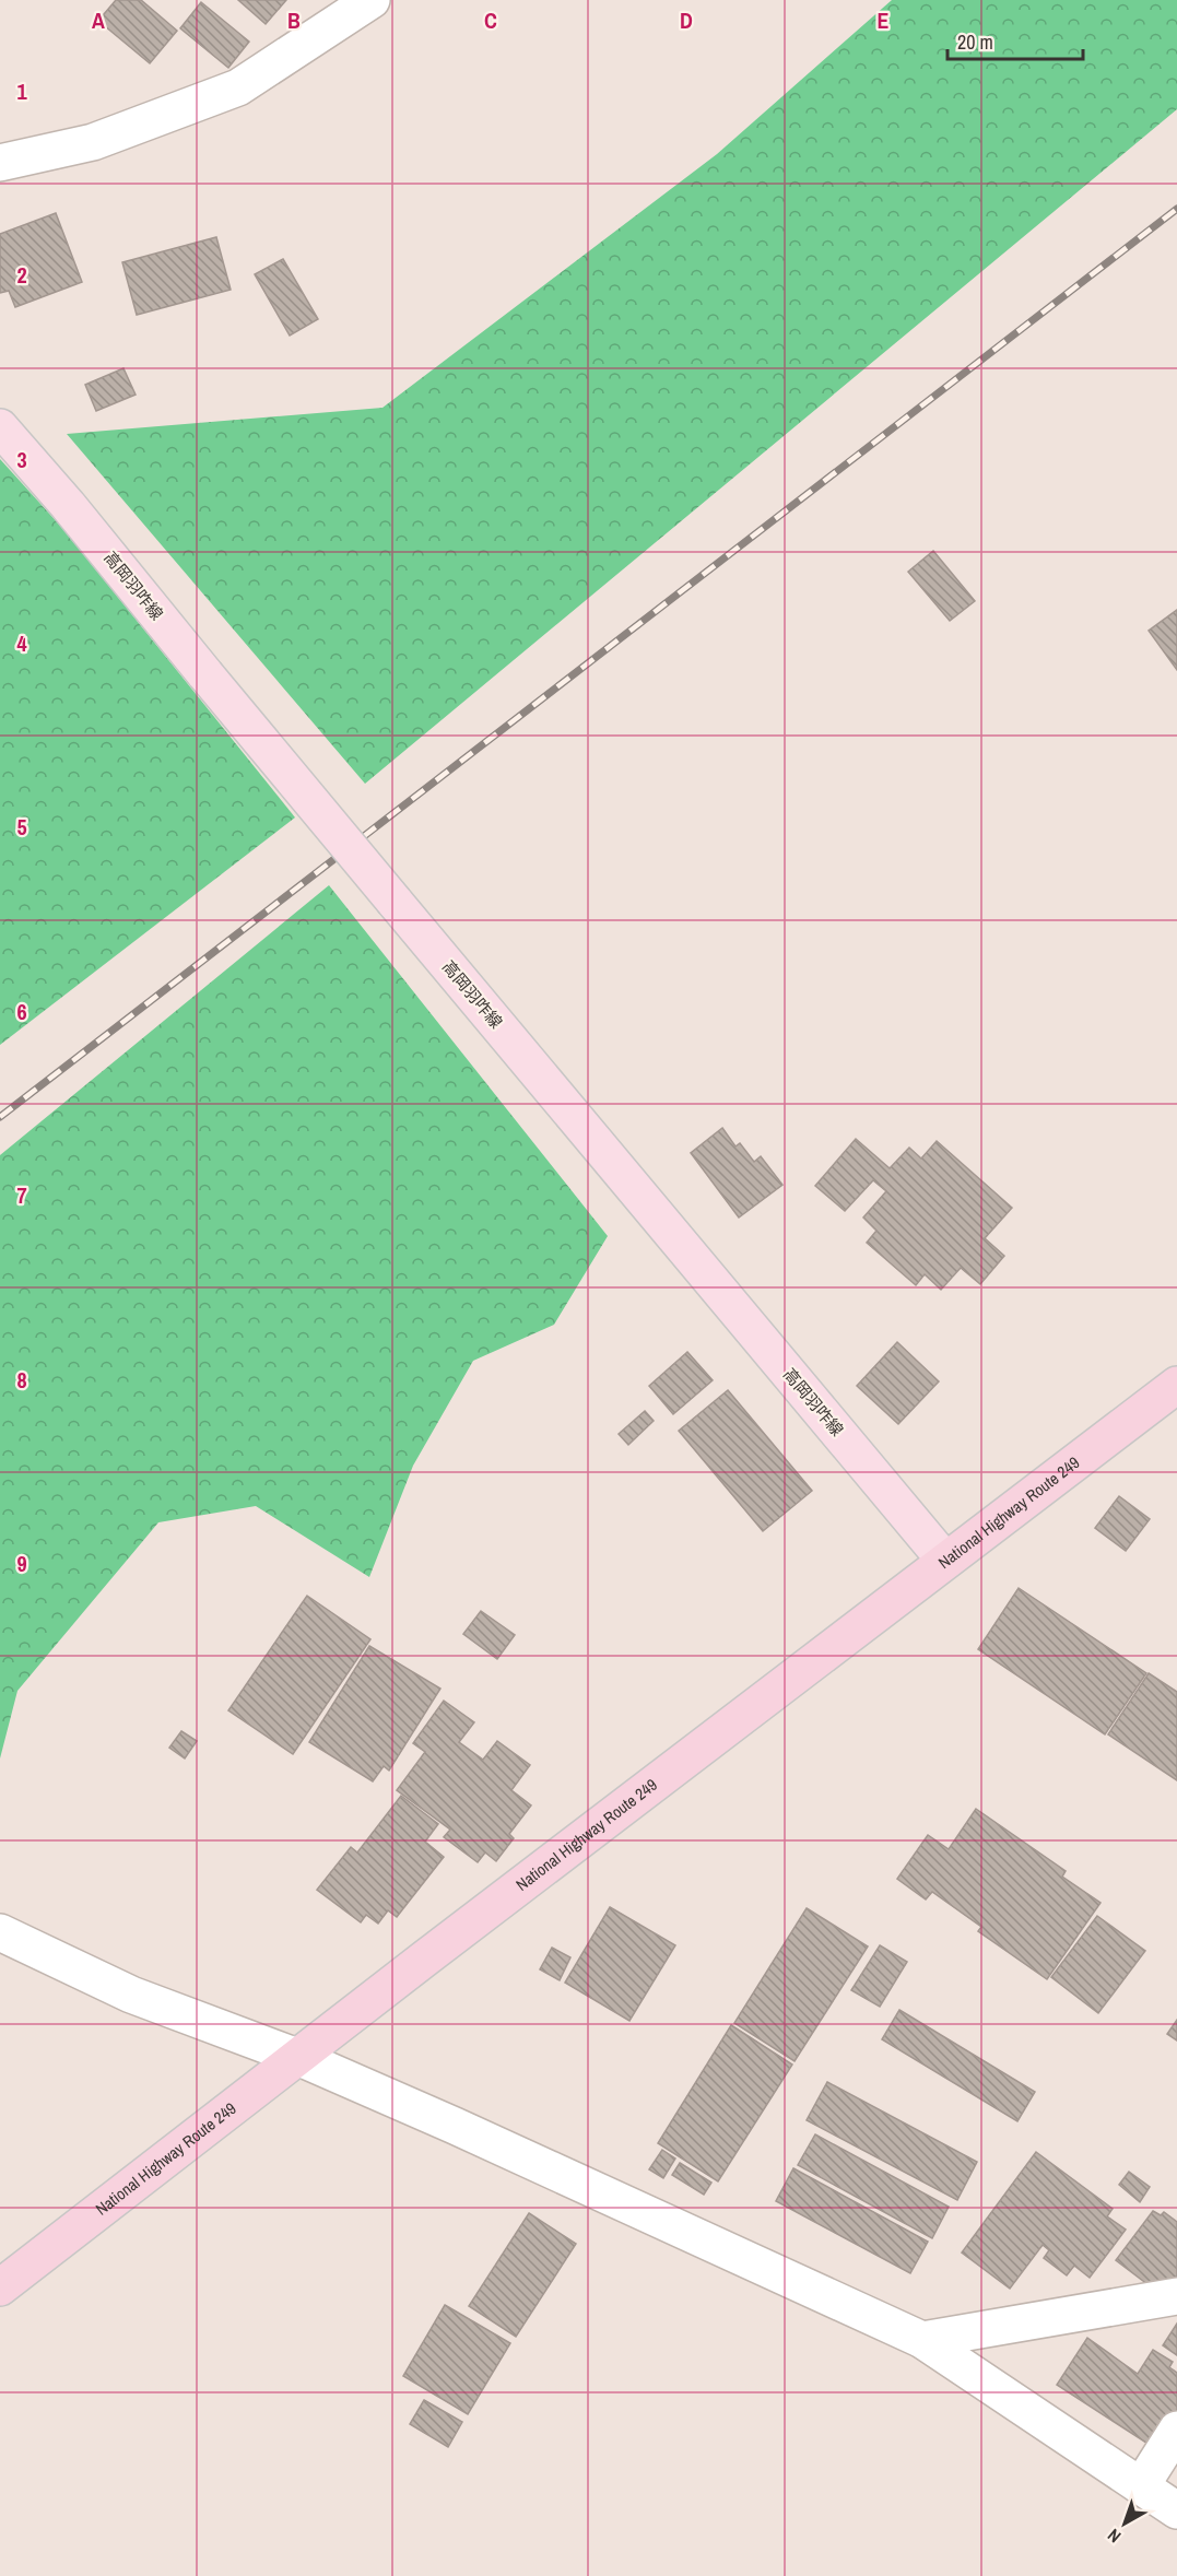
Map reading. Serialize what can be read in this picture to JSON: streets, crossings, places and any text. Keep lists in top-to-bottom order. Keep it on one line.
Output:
{"streets":{"highway":["National Highway Route 249"],"main road":["高岡羽咋線"]},"crossings":[["高岡羽咋線","National Highway Route 249"]],"scale_bar":"20 m","north":"bottom left","grid":{"columns":["A","B","C","D","E"],"rows":["1","2","3","4","5","6","7","8","9"]}}
